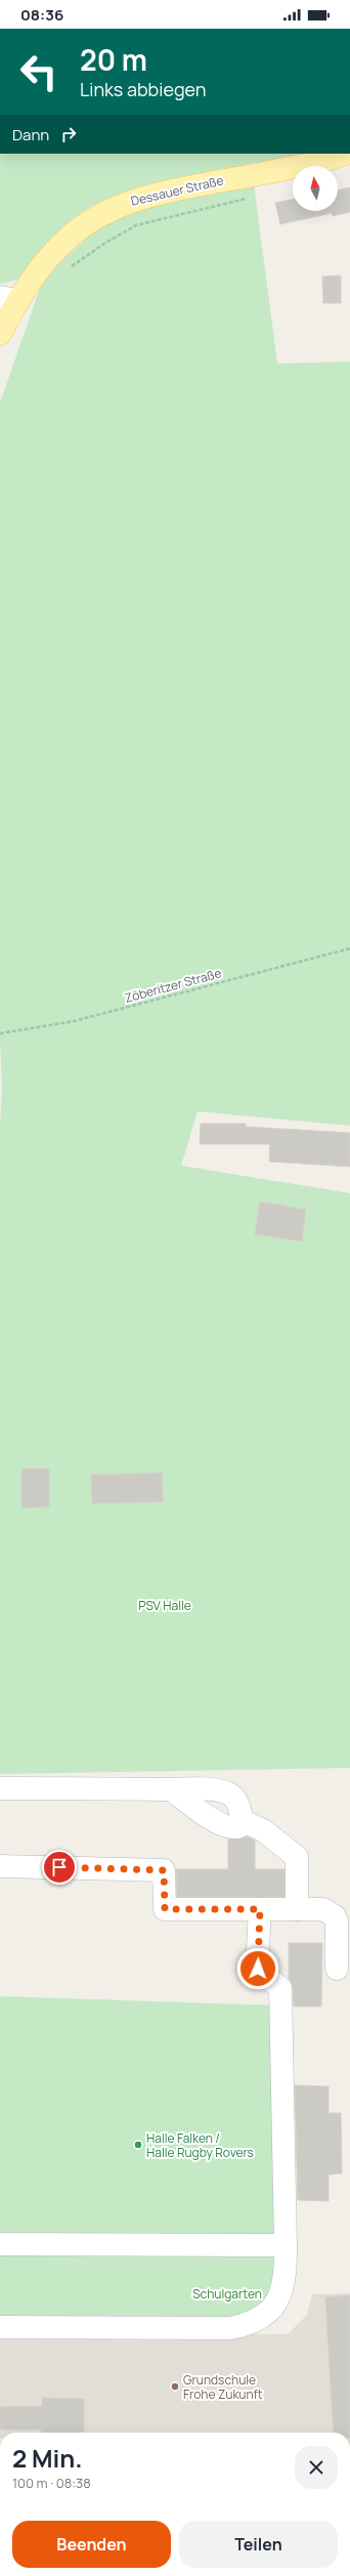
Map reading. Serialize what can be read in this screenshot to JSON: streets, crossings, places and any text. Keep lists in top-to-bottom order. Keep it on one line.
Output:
{"streets":{"main road":["Dessauer Straße"],"path":["Zöberitzer Straße"]},"parks":["PSV Halle","Schulgarten"],"places":["Halle Falken / Halle Rugby Rovers","Grundschule Frohe Zukunft"],"north":"top","page":{"status":"08:36","turn":["20 m","Links abbiegen"],"then":"Dann","heading":["2 Min.","100 m · 08:38"],"buttons":["Beenden","Teilen"]}}
